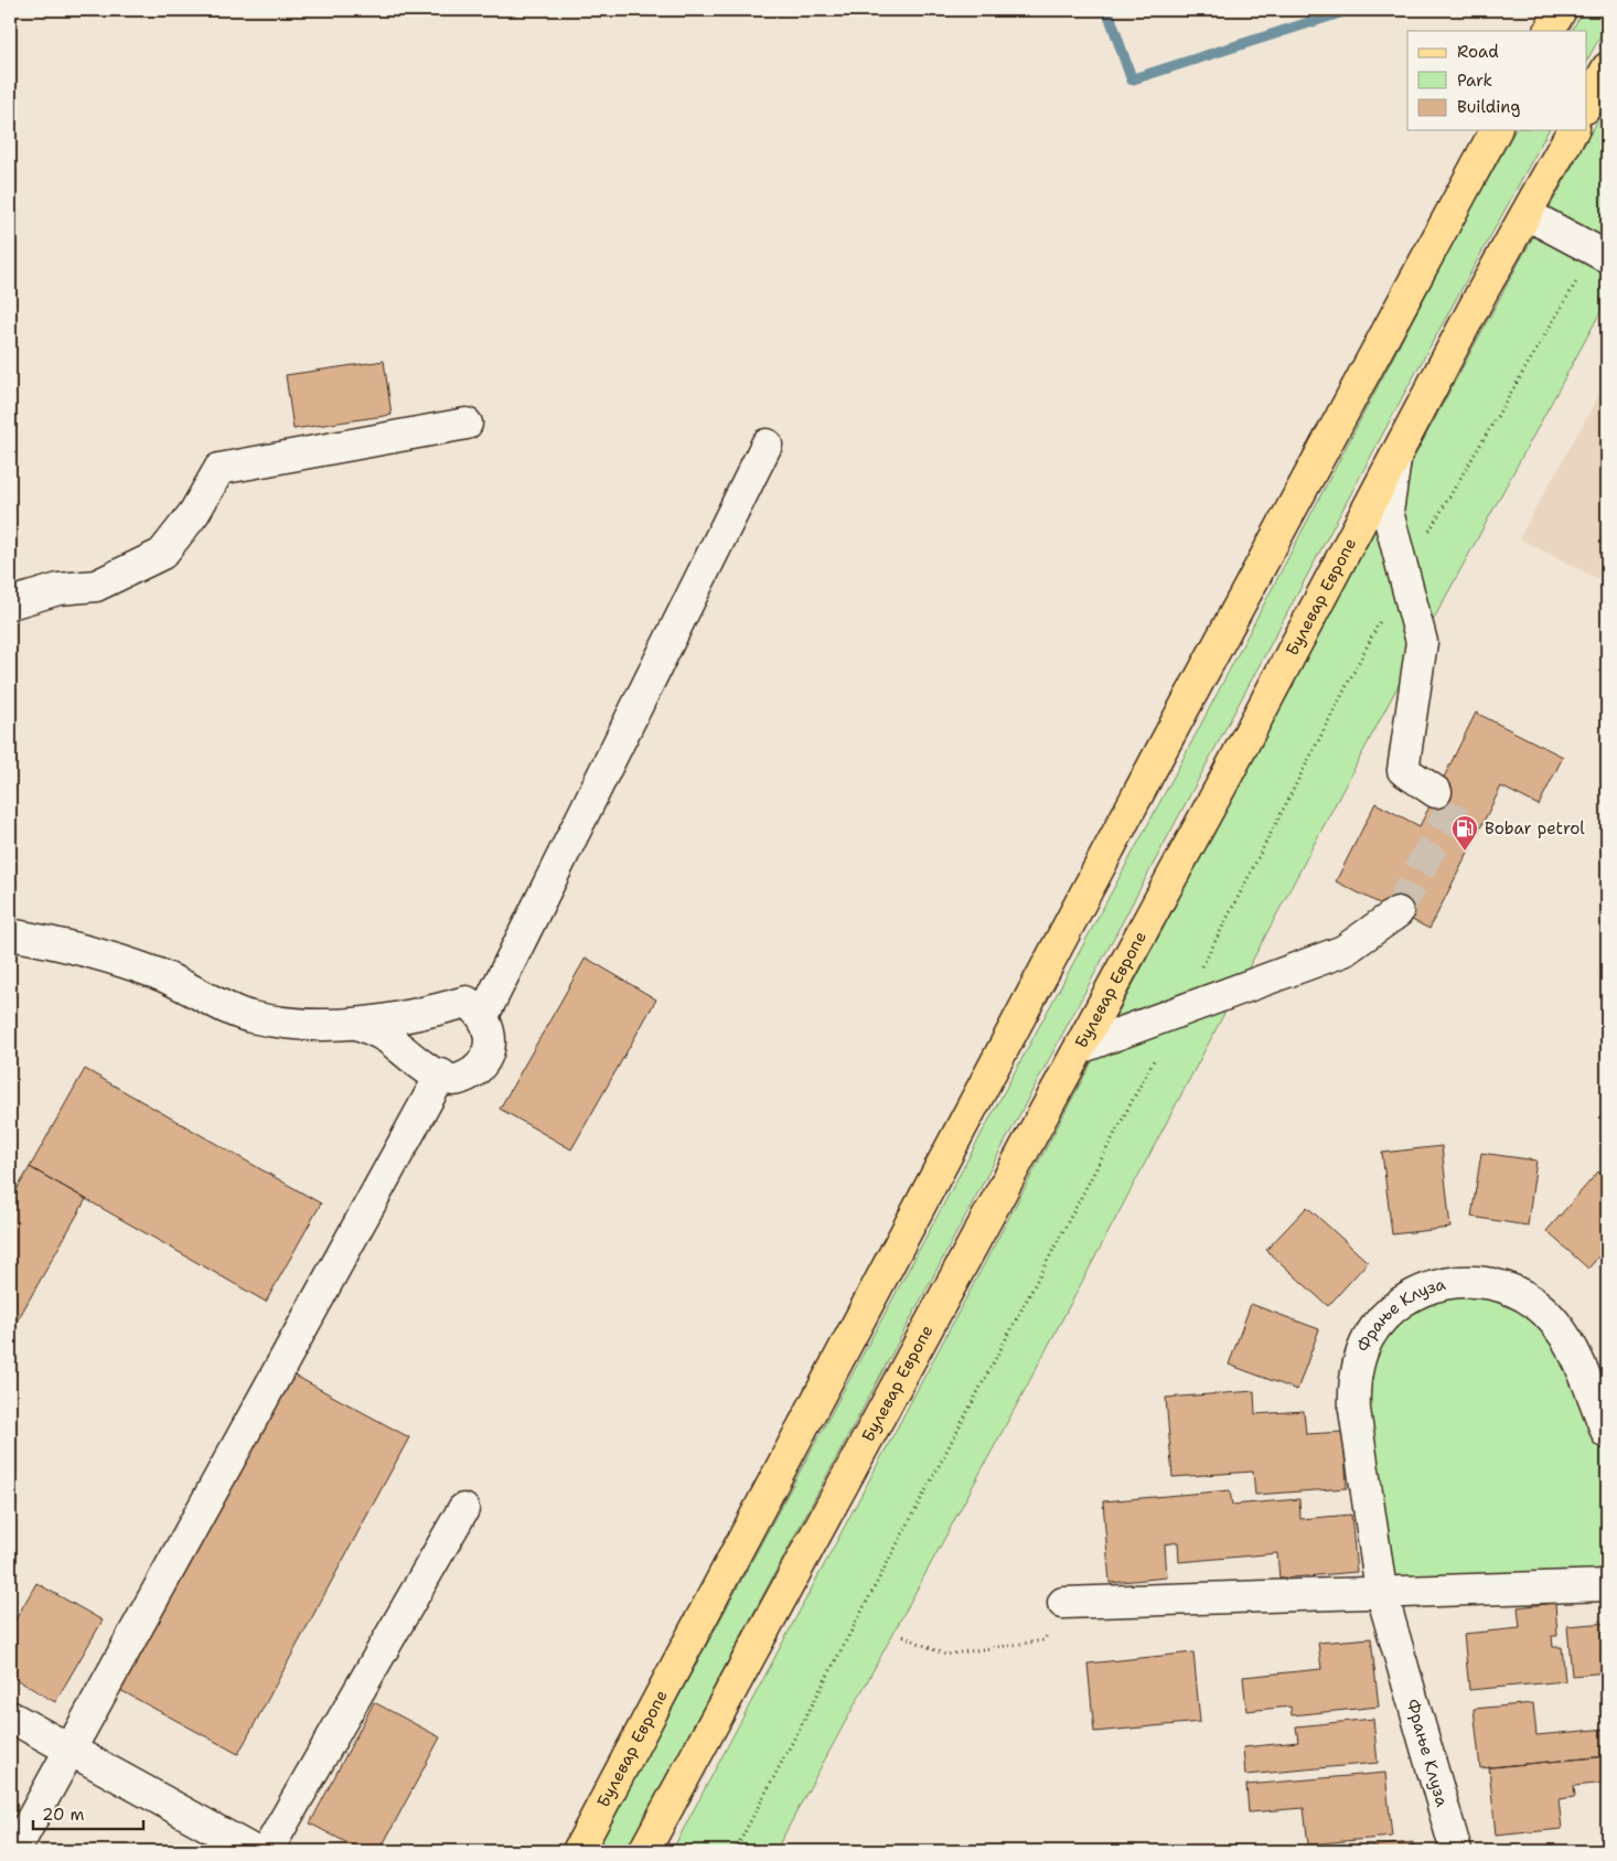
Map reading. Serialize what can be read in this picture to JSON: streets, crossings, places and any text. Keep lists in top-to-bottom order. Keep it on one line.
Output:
{"streets":{"main road":["Булевар Европе"],"street":["Фрање Клуза"]},"places":{"fuel station":["Bobar petrol"]},"legend":["Road","Park","Building"],"scale_bar":"20 m"}
